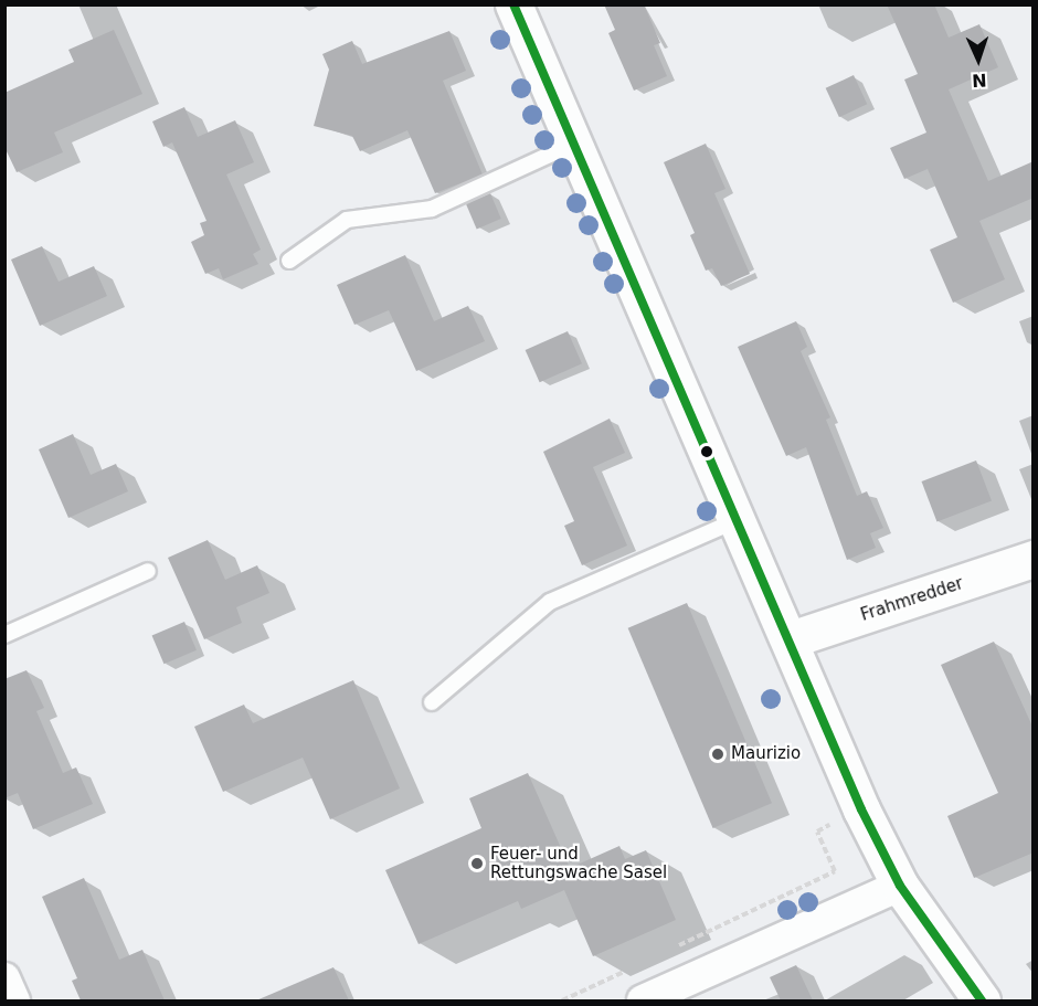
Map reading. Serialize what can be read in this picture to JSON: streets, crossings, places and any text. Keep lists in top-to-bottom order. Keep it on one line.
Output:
{"streets":{"street":["Frahmredder"]},"places":["Maurizio","Feuer- und Rettungswache Sasel"],"north":"bottom"}
